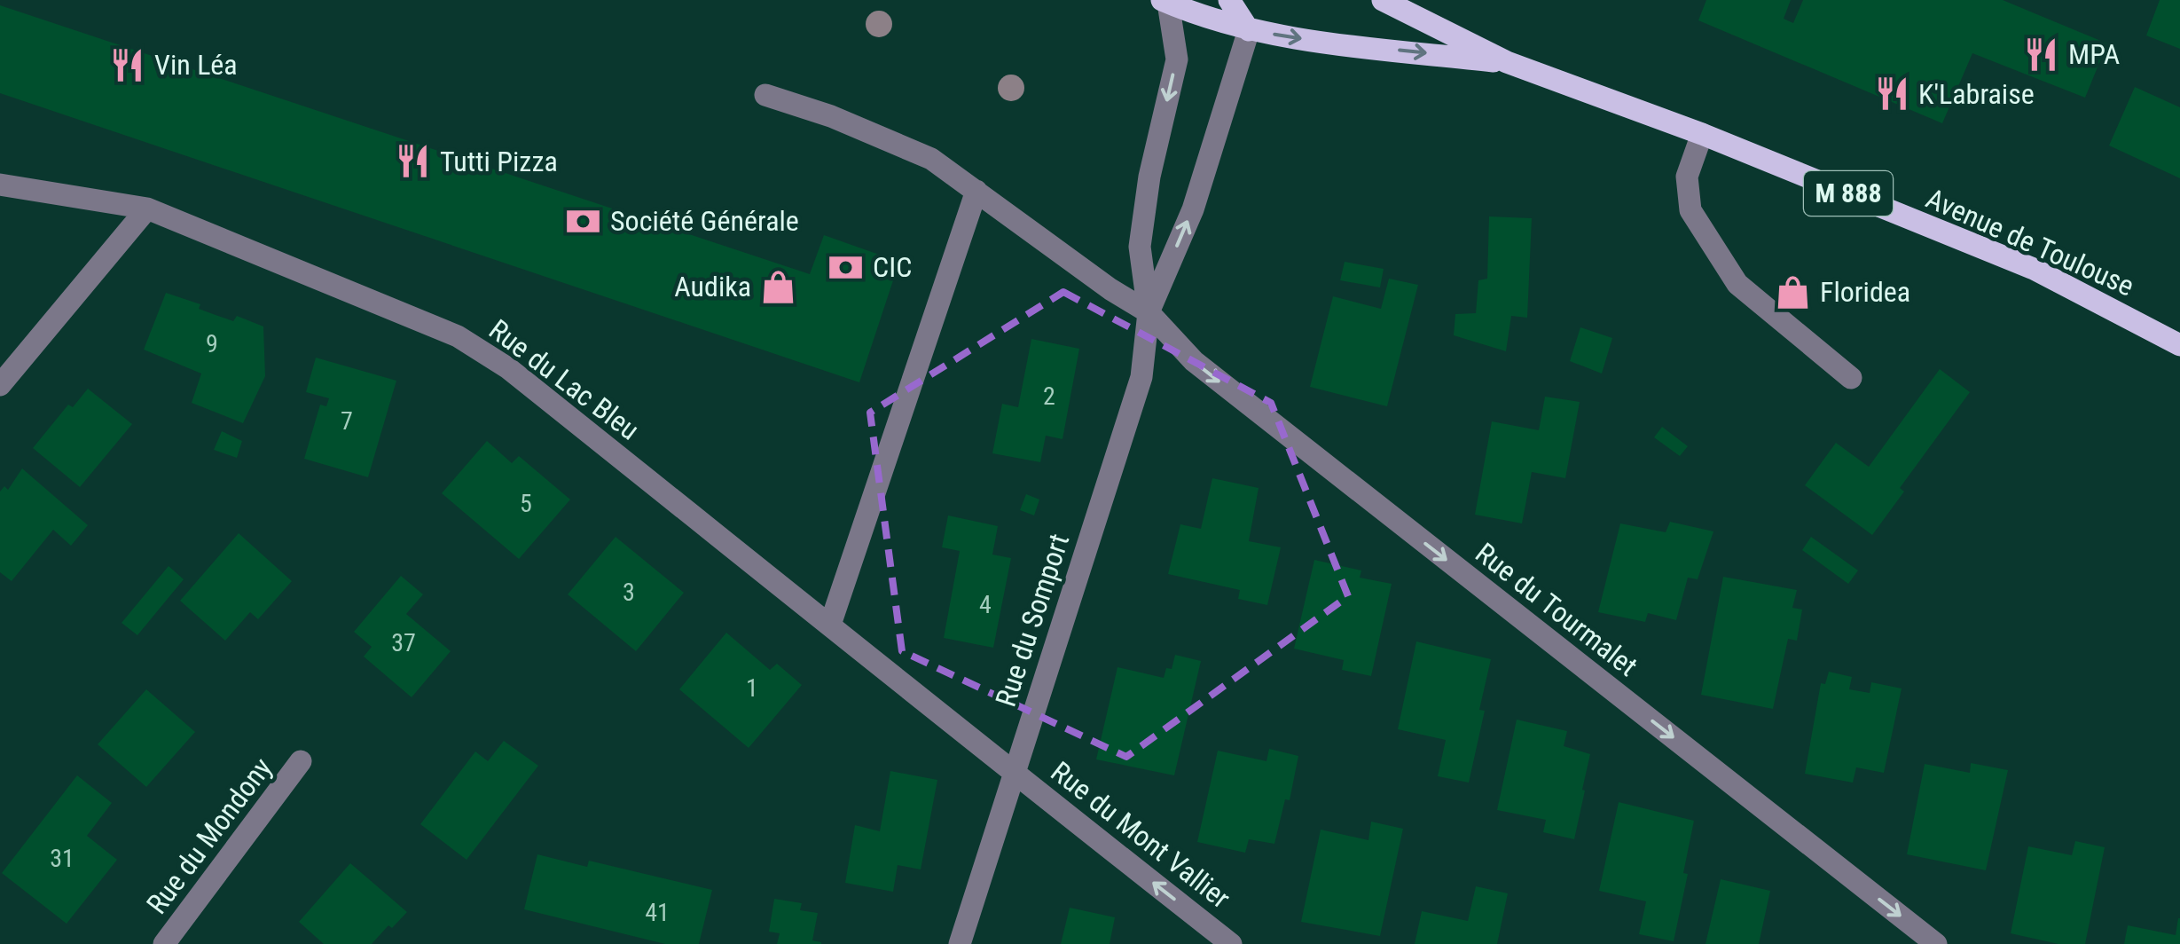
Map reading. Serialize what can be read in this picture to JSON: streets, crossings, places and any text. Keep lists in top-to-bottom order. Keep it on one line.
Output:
{"streets":{"main road":["M 888","Avenue de Toulouse"],"street":["Rue du Lac Bleu","Rue du Tourmalet","Rue du Somport","Rue du Mont Vallier","Rue du Mondony"]},"crossings":[["Avenue de Toulouse","Rue du Somport"],["Rue du Lac Bleu","Rue du Somport"],["Rue du Lac Bleu","Rue du Mont Vallier"],["Rue du Tourmalet","Rue du Somport"],["Rue du Somport","Rue du Mont Vallier"]],"one_way":["Rue du Tourmalet","Rue du Mont Vallier"],"places":{"restaurant":["MPA","Vin Léa","K'Labraise","Tutti Pizza"],"bank":["Société Générale","CIC"],"shop":["Audika","Floridea"]},"house_numbers":["9","2","7","5","3","4","37","1","31","41"]}
